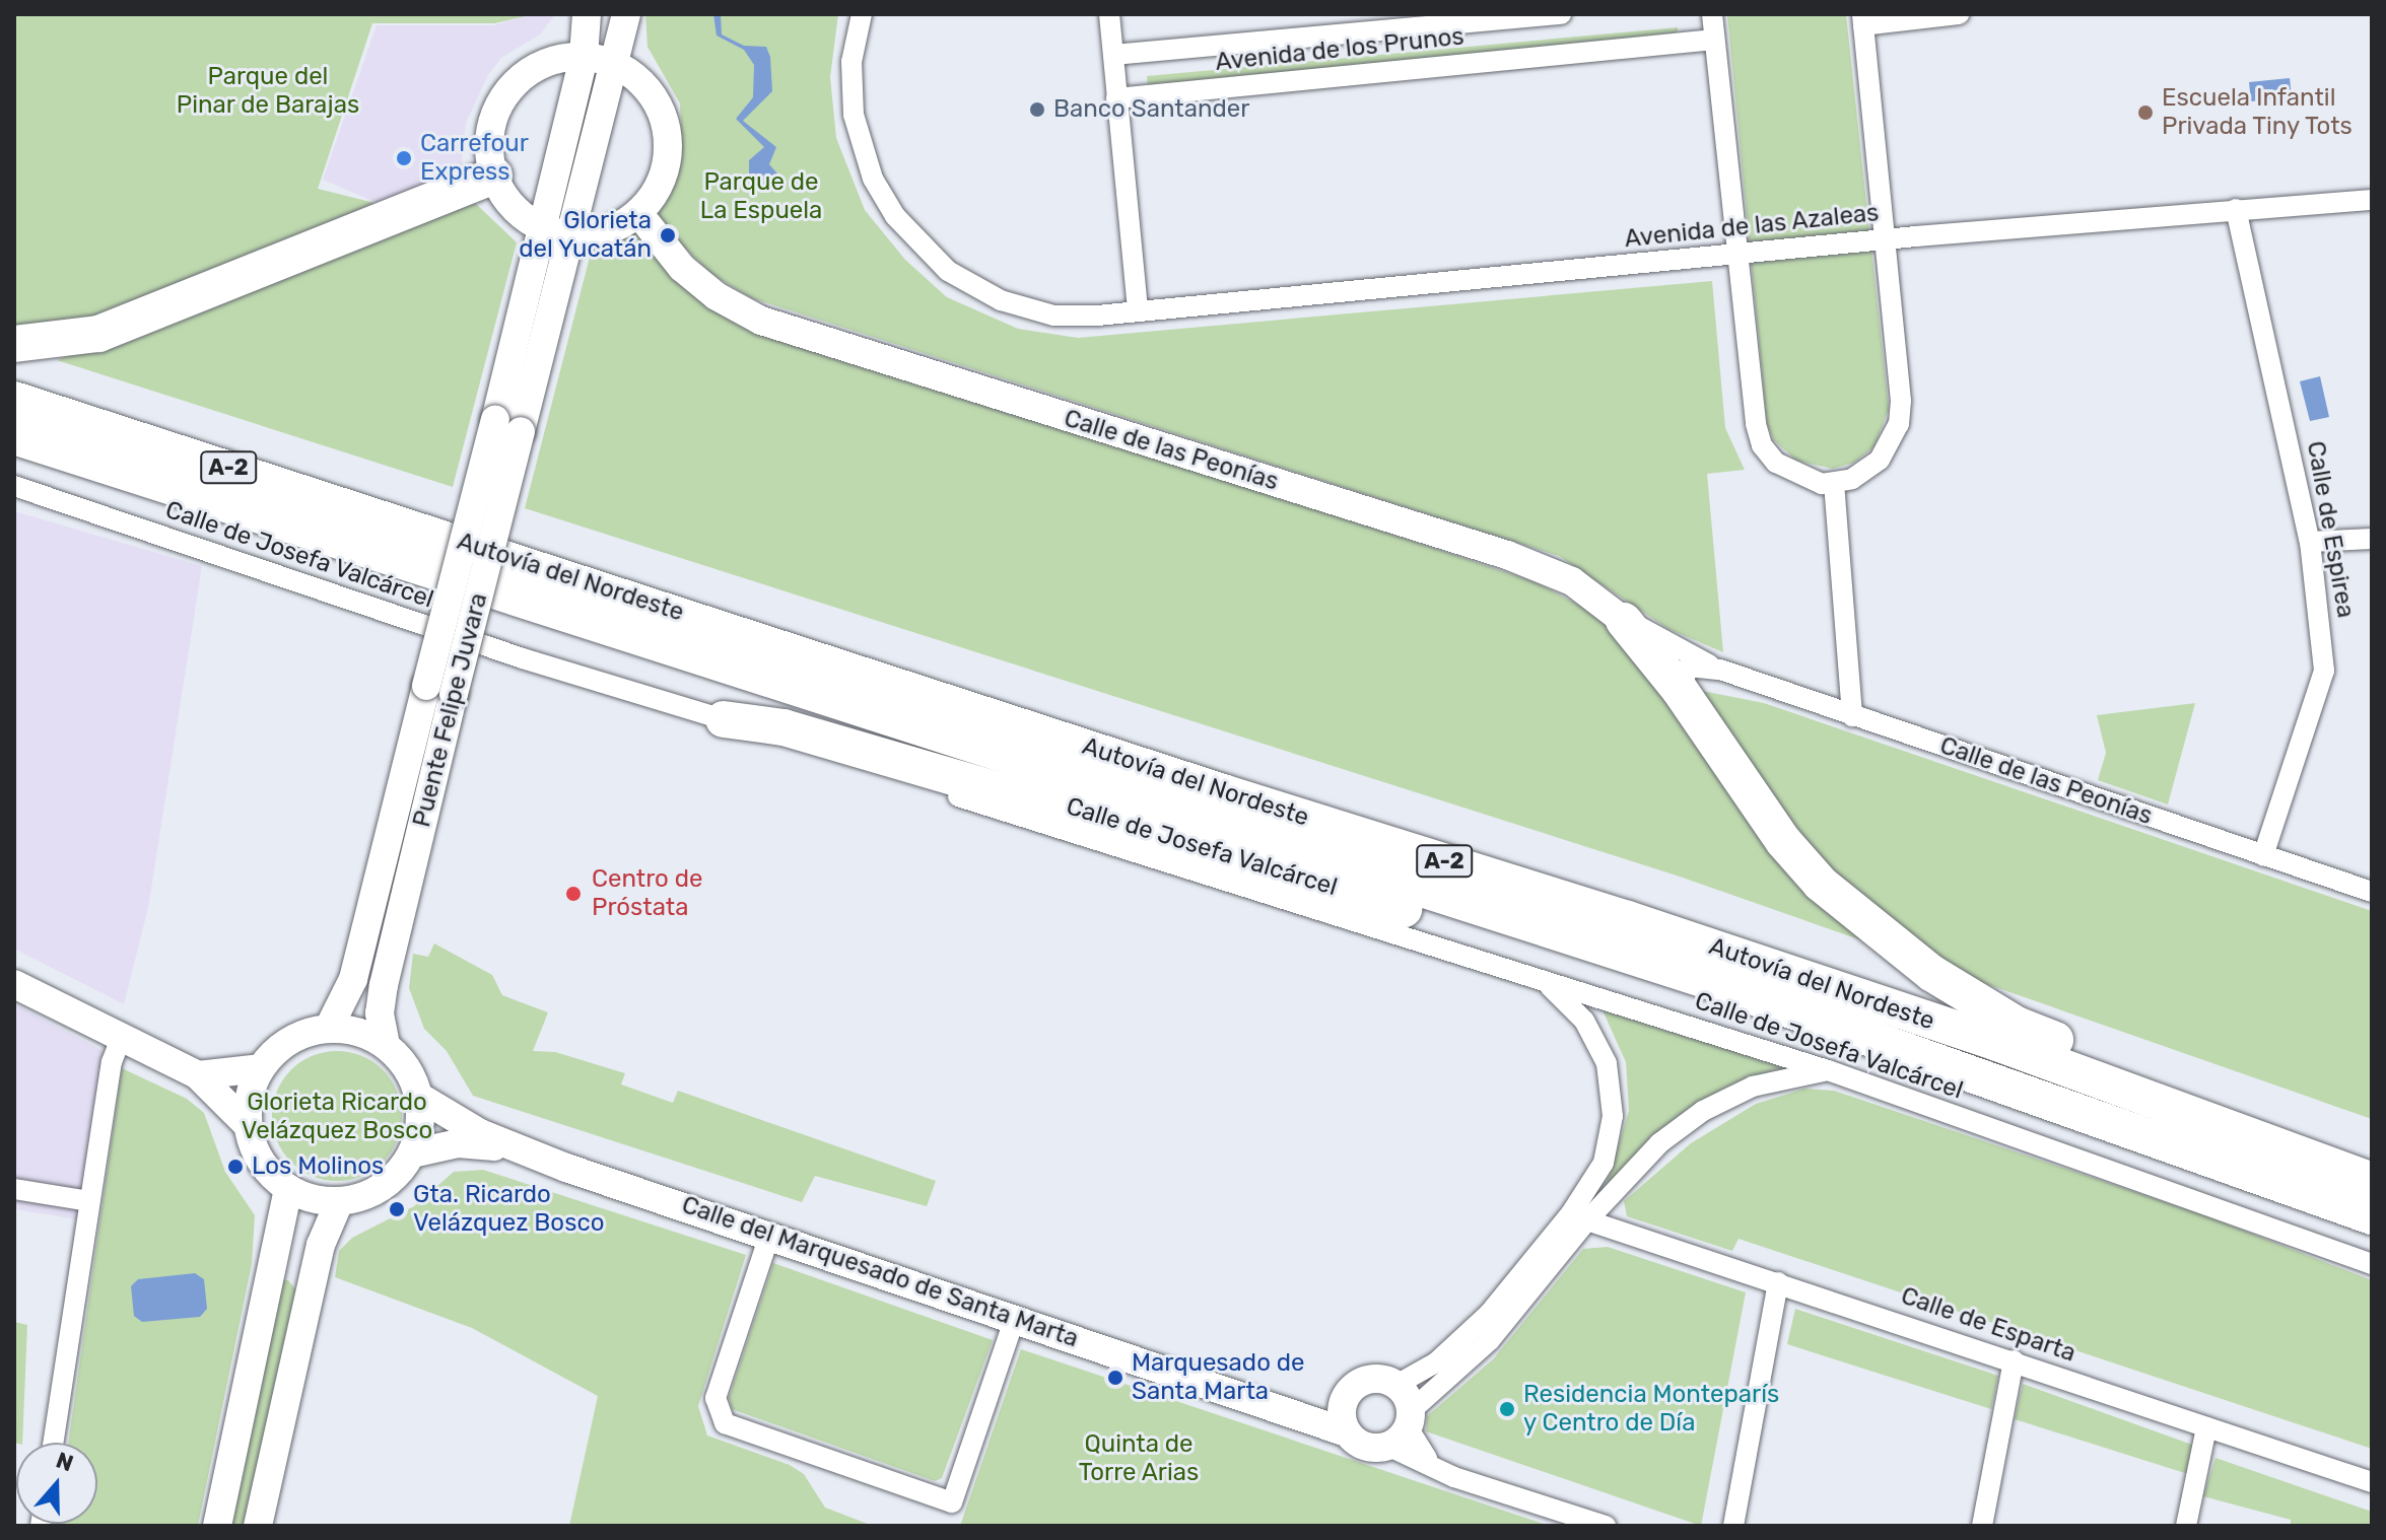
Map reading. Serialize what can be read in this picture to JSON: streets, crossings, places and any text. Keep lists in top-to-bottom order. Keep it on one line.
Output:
{"streets":{"highway":["A-2","Autovía del Nordeste"],"main road":["Calle de las Peonías","Puente Felipe Juvara","Calle del Marquesado de Santa Marta"],"street":["Avenida de los Prunos","Avenida de las Azaleas","Calle de Espirea","Calle de Josefa Valcárcel","Calle de Esparta"]},"crossings":[["Avenida de las Azaleas","Calle de Espirea"],["Calle de las Peonías","Calle de Espirea"],["Puente Felipe Juvara","Calle del Marquesado de Santa Marta"]],"parks":["Parque del Pinar de Barajas","Parque de La Espuela","Glorieta Ricardo Velázquez Bosco","Quinta de Torre Arias"],"places":["Banco Santander","Escuela Infantil Privada Tiny Tots","Carrefour Express","Glorieta del Yucatán","Centro de Próstata","Los Molinos","Gta. Ricardo Velázquez Bosco","Marquesado de Santa Marta","Residencia Monteparís y Centro de Día"],"north":"top"}
